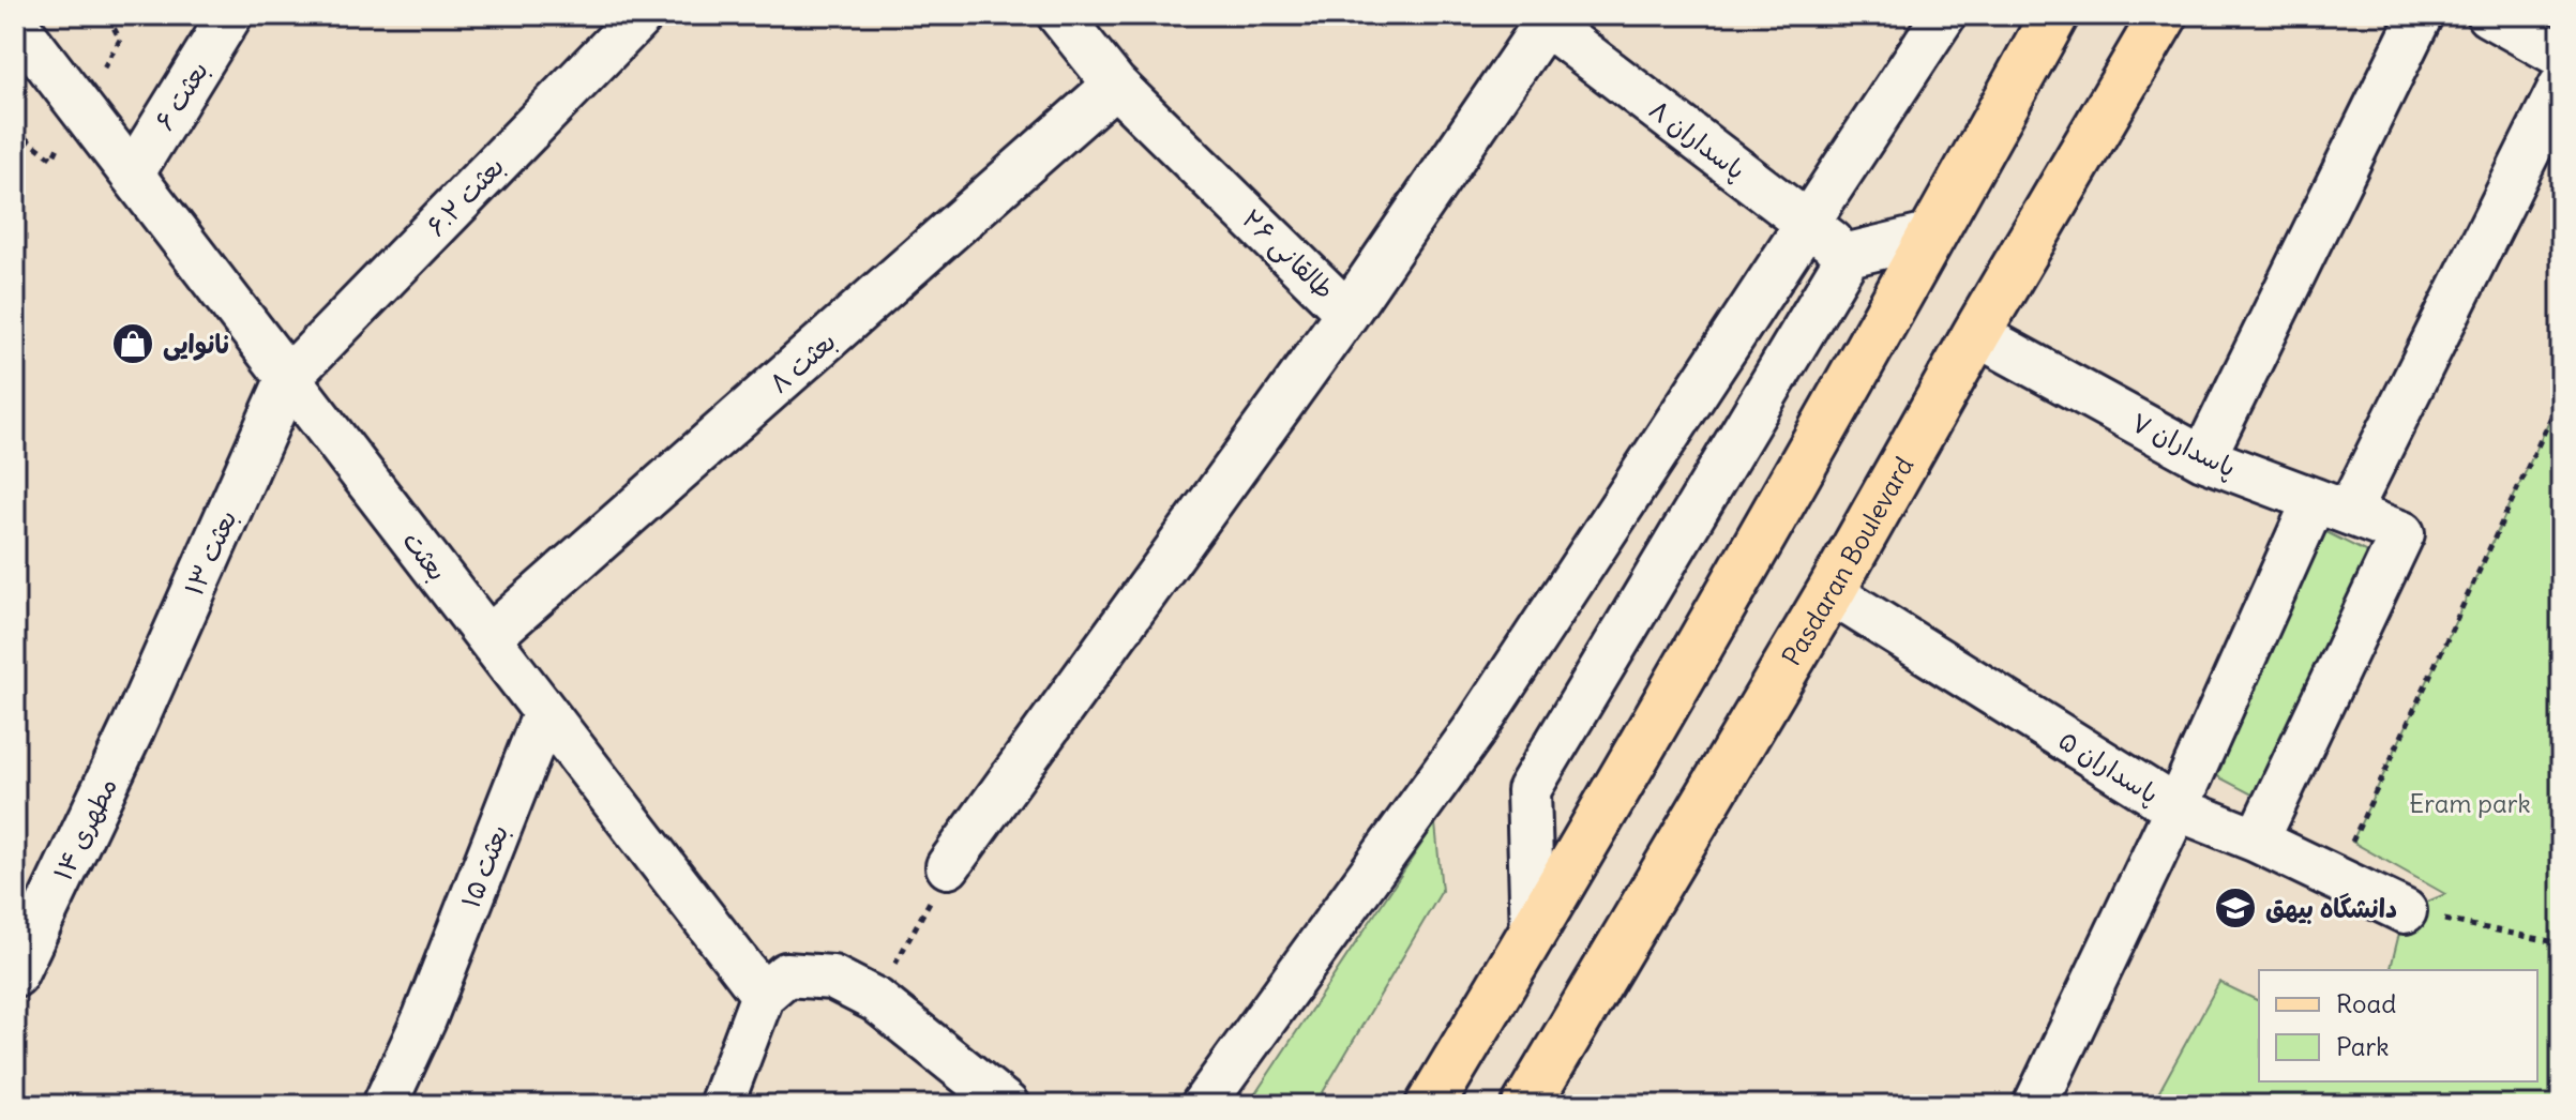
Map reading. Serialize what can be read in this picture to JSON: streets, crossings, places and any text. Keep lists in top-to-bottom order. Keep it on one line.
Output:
{"streets":{"main road":["Pasdaran Boulevard"],"street":["بعثت ۶","پاسداران ۸","بعثت ۶.۲","طالقانی ۲۶","بعثت ۸","پاسداران ۷","بعثت ۱۳","بعثت","پاسداران ۵","مطهری ۱۴","بعثت ۱۵"]},"crossings":[["بعثت ۶","بعثت"],["پاسداران ۸","طالقانی ۲۶"],["بعثت ۶.۲","بعثت ۱۳"],["بعثت ۶.۲","بعثت"],["طالقانی ۲۶","بعثت ۸"],["بعثت ۸","بعثت"],["پاسداران ۷","Pasdaran Boulevard"],["پاسداران ۷","پاسداران ۵"],["بعثت ۱۳","بعثت"],["بعثت ۱۳","مطهری ۱۴"],["بعثت","بعثت ۱۵"],["Pasdaran Boulevard","پاسداران ۵"]],"parks":["Eram park"],"places":{"shop":["نانوایی"],"school or university":["دانشگاه بیهق"]},"legend":["Road","Park"]}
